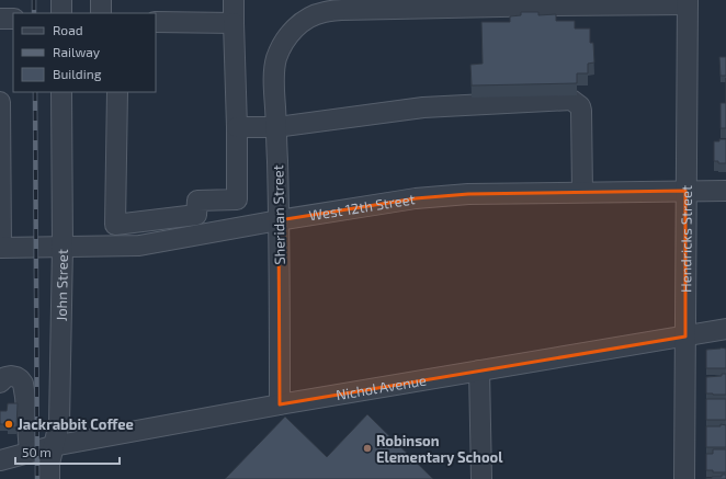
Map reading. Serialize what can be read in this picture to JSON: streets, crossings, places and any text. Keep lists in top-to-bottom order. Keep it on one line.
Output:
{"streets":{"street":["West 12th Street","Sheridan Street","Hendricks Street","John Street","Nichol Avenue"]},"crossings":[["West 12th Street","Sheridan Street"],["West 12th Street","Hendricks Street"],["West 12th Street","John Street"],["Sheridan Street","Nichol Avenue"],["Hendricks Street","Nichol Avenue"],["John Street","Nichol Avenue"]],"places":["Jackrabbit Coffee","Robinson Elementary School"],"legend":["Road","Railway","Building"],"scale_bar":"50 m"}
